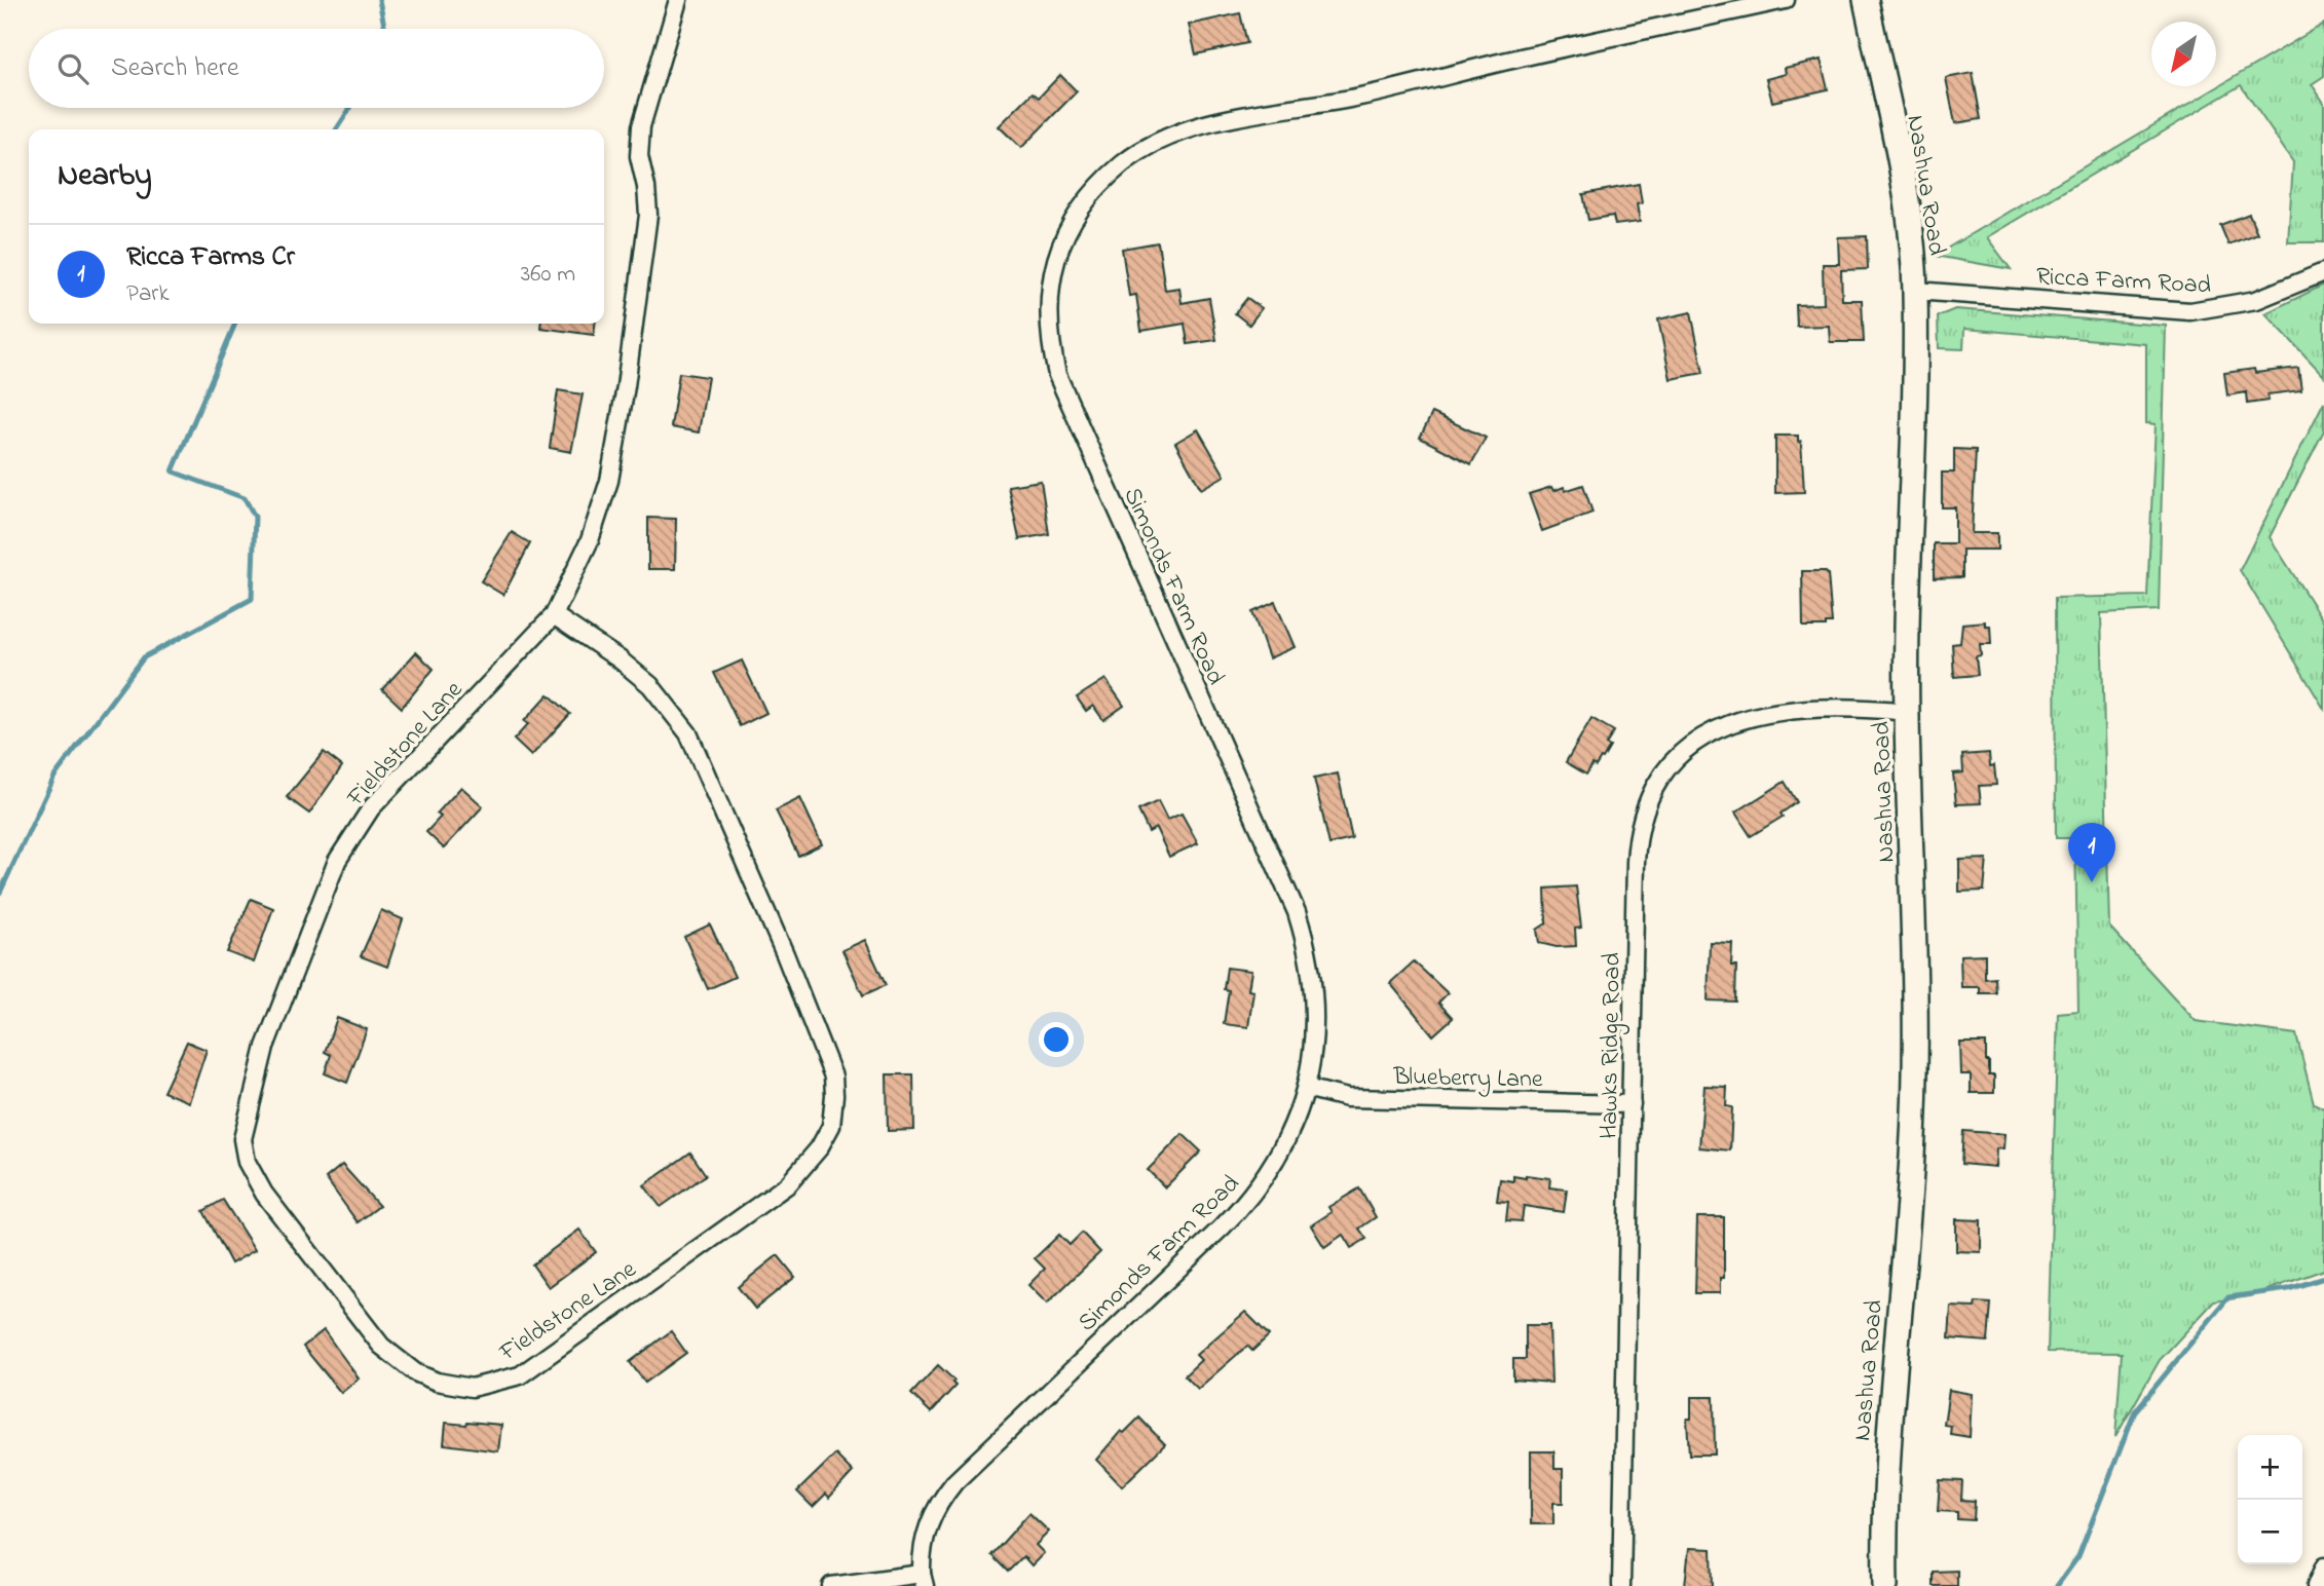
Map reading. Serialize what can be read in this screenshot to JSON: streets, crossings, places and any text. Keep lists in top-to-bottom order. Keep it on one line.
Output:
{"streets":{"main road":["Nashua Road"],"street":["Ricca Farm Road","Simonds Farm Road","Fieldstone Lane","Hawks Ridge Road","Blueberry Lane"]},"crossings":[["Nashua Road","Ricca Farm Road"],["Nashua Road","Hawks Ridge Road"],["Simonds Farm Road","Blueberry Lane"],["Hawks Ridge Road","Blueberry Lane"]],"north":"bottom left","page":{"search":"Search here","heading":"Nearby","list":[{"mark":"1","name":"Ricca Farms Cr","note":"Park","value":"360 m"}],"pins":"1","map_buttons":["+","−"]}}
